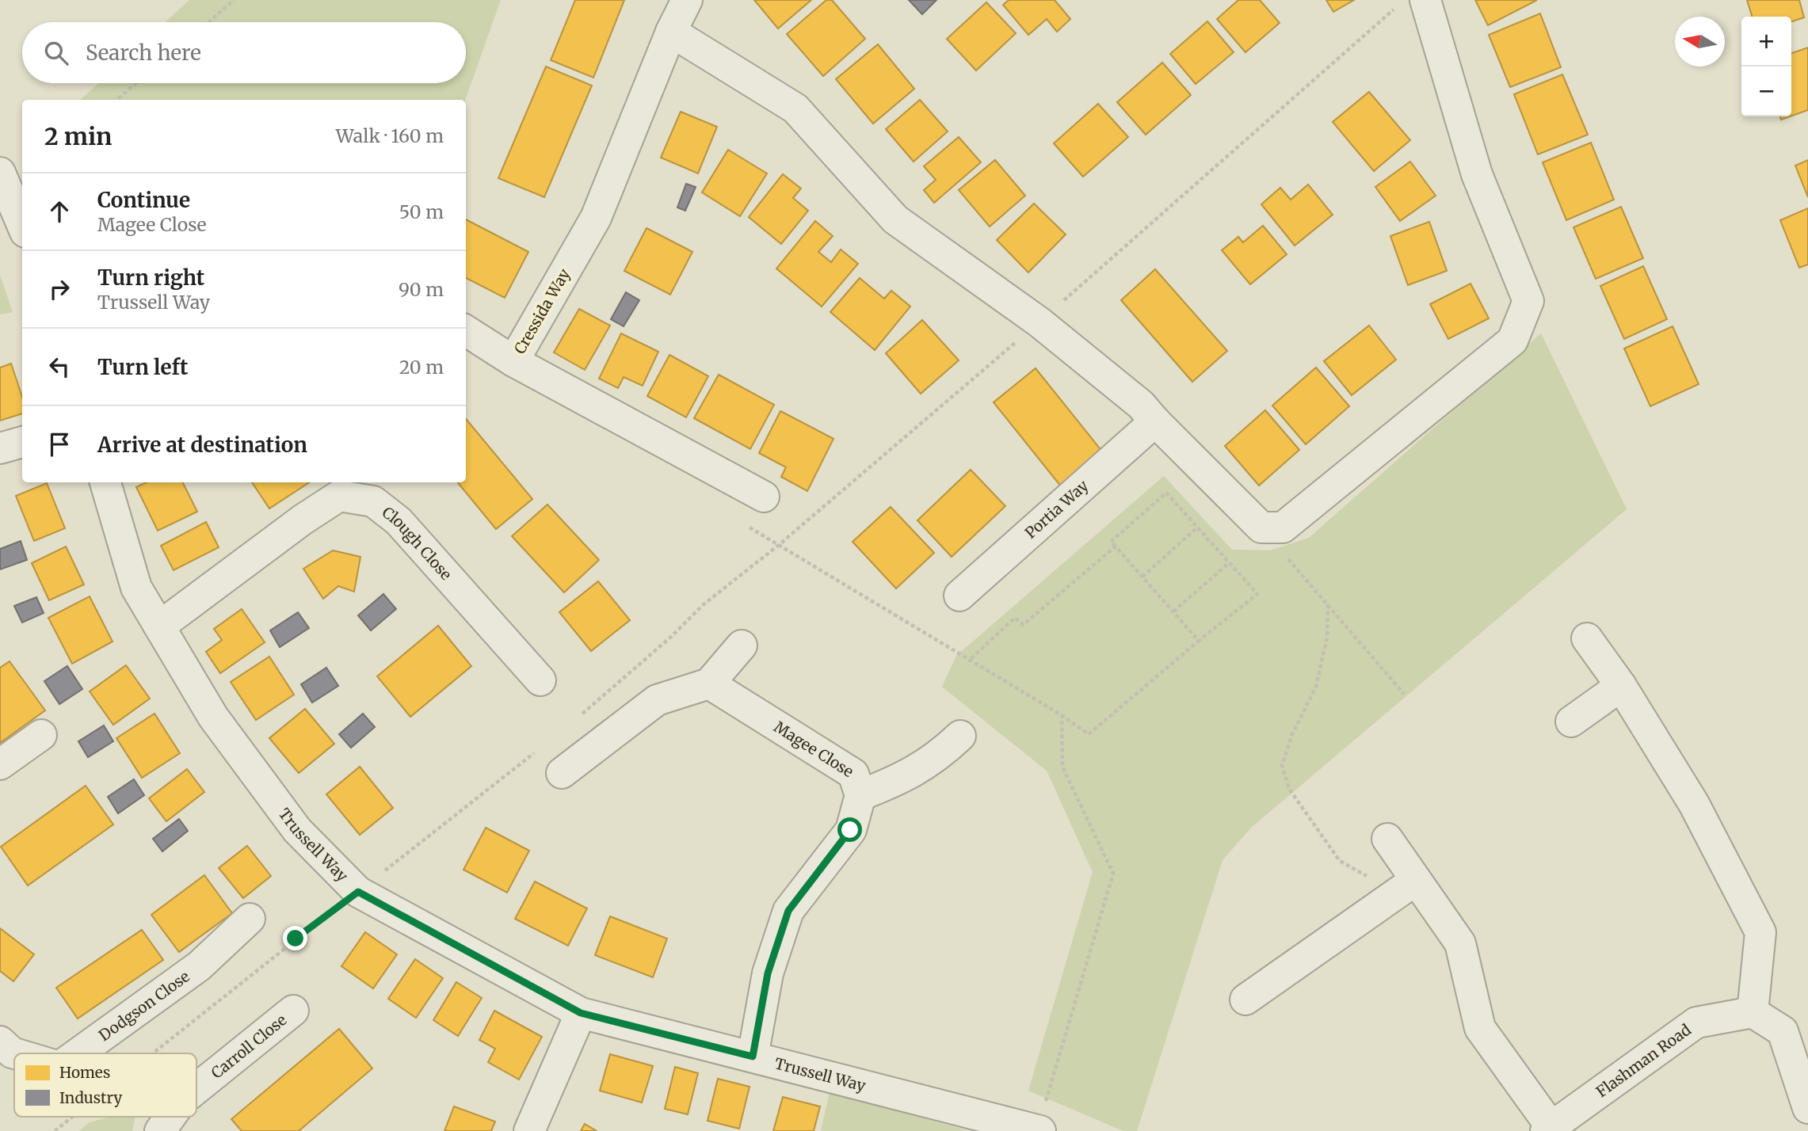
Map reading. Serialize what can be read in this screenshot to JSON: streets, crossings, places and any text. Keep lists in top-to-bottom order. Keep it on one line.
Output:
{"streets":{"street":["Cressida Way","Portia Way","Clough Close","Magee Close","Trussell Way","Dodgson Close","Carroll Close","Flashman Road"]},"crossings":[["Clough Close","Trussell Way"],["Magee Close","Trussell Way"]],"legend":["Homes","Industry"],"north":"left","page":{"map_buttons":["+","−"],"search":"Search here","heading":["2 min","Walk · 160 m"],"list":[["Continue","Magee Close","50 m"],["Turn right","Trussell Way","90 m"],["Turn left","20 m"],"Arrive at destination"]}}
